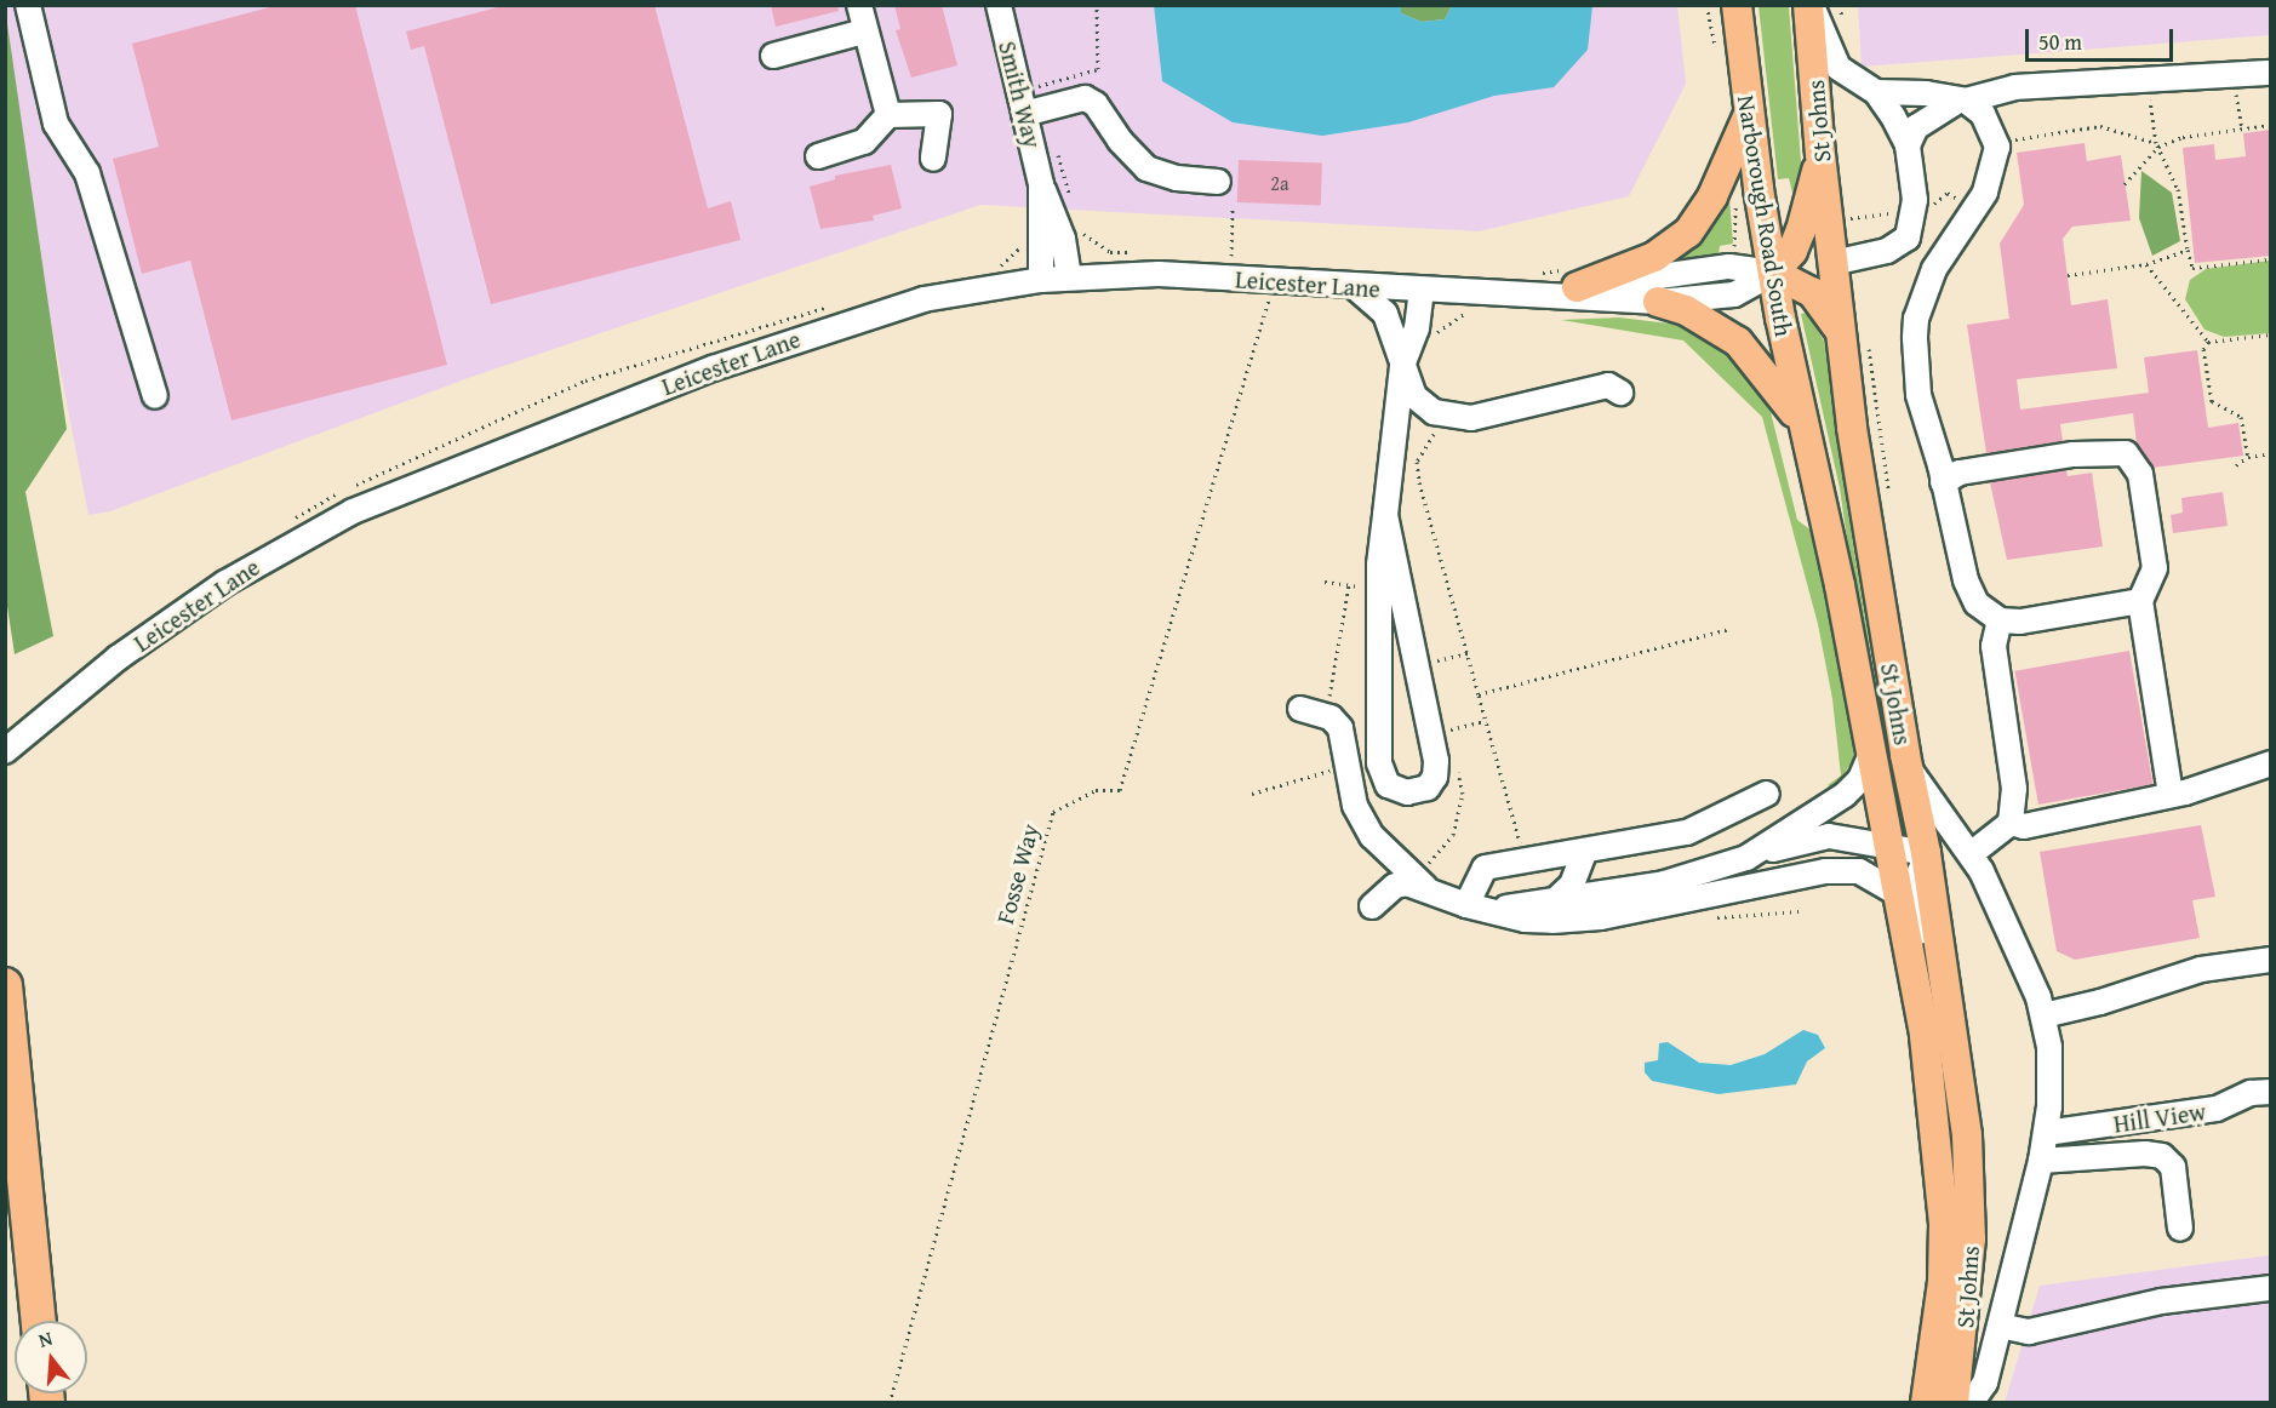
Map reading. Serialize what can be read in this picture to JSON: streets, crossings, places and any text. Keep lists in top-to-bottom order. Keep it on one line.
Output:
{"streets":{"main road":["St Johns","Narborough Road South"],"street":["Smith Way","Leicester Lane","Hill View"],"path":["Fosse Way"]},"crossings":[["St Johns","Narborough Road South"],["Narborough Road South","Leicester Lane"],["Leicester Lane","Fosse Way"]],"house_numbers":["2a"],"scale_bar":"50 m","north":"top"}
